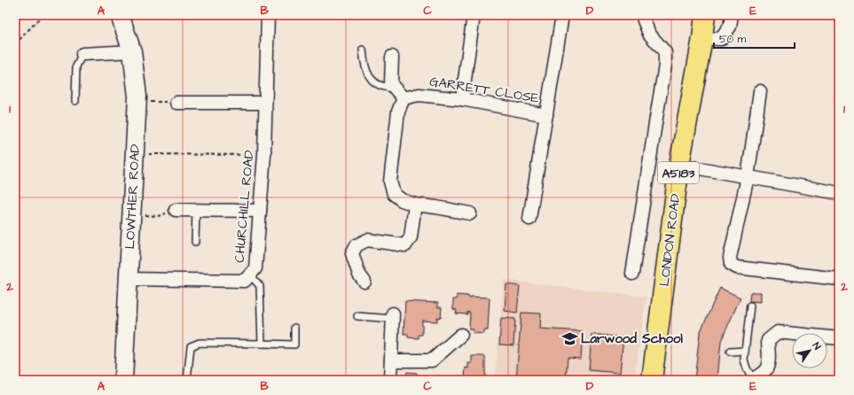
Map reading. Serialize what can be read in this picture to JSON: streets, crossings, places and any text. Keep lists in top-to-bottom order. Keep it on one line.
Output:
{"streets":{"main road":["A5183","LONDON ROAD"],"street":["GARRETT CLOSE","LOWTHER ROAD","CHURCHILL ROAD"]},"crossings":[["LOWTHER ROAD","CHURCHILL ROAD"]],"places":{"school or university":["Larwood School"]},"scale_bar":"50 m","north":"top right","grid":{"columns":["A","B","C","D","E"],"rows":["1","2"]}}
